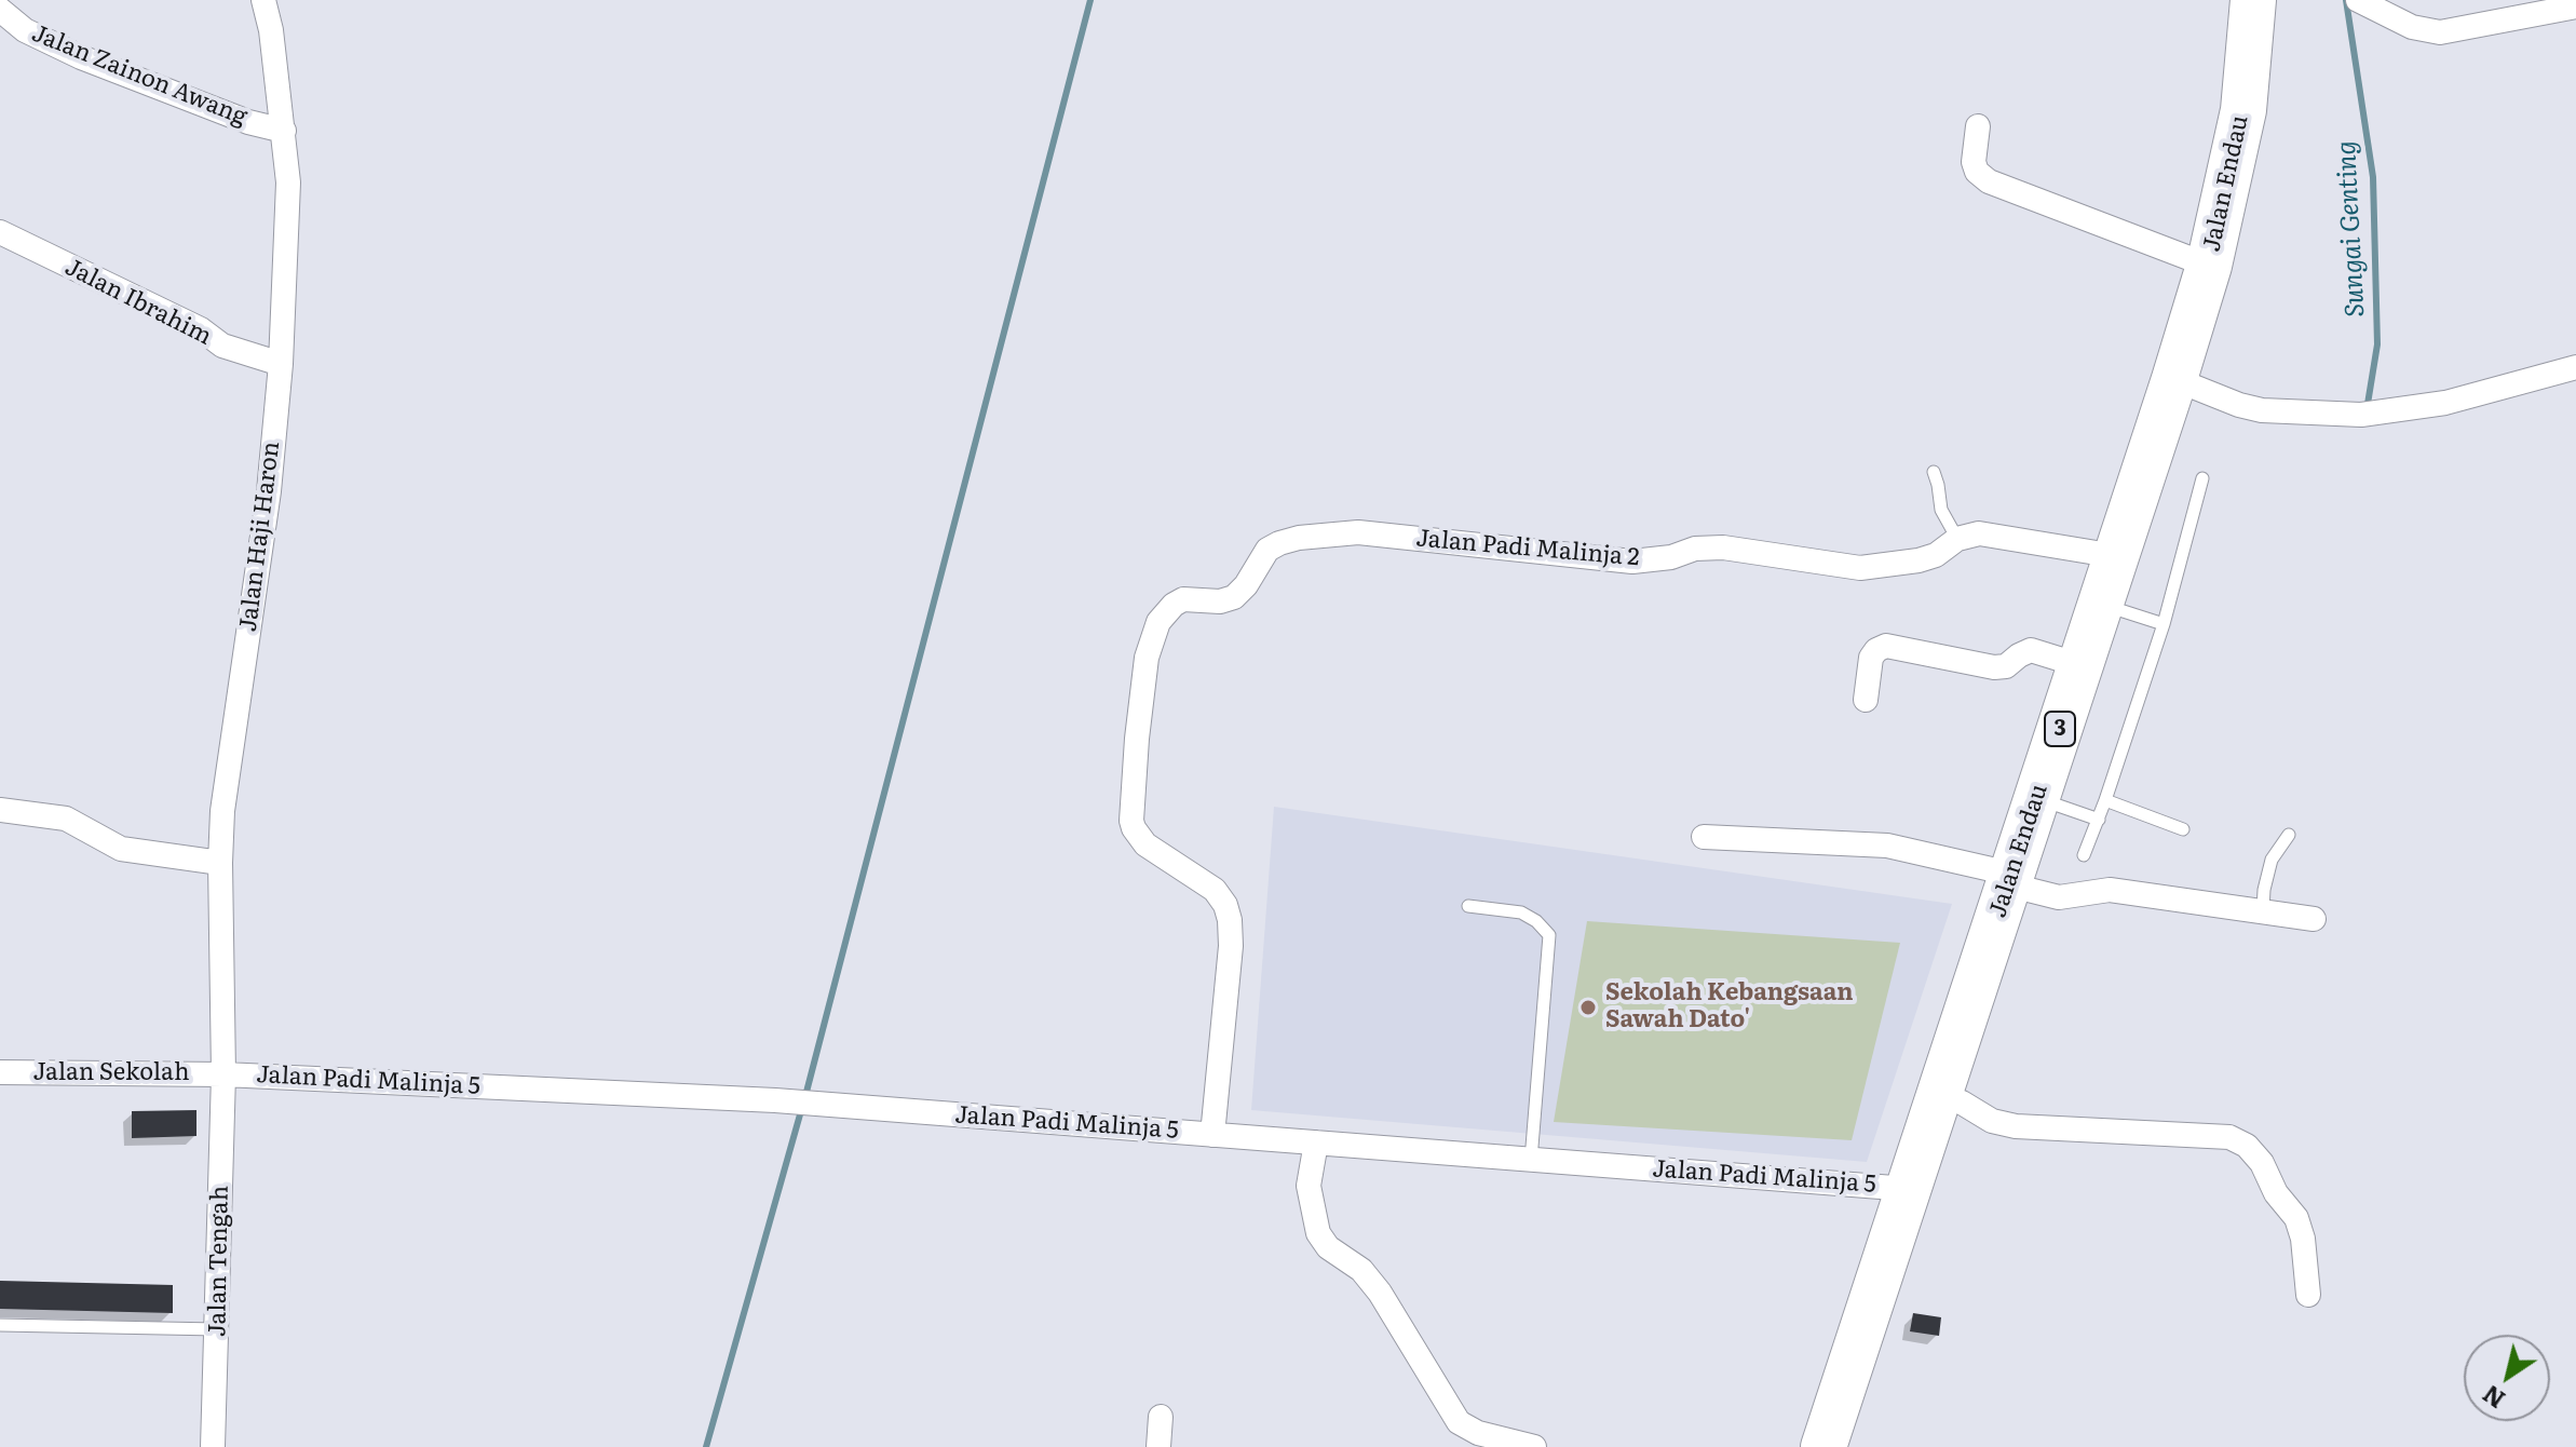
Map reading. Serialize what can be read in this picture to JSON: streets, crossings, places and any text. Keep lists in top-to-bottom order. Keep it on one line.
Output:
{"streets":{"highway":["Jalan Endau","3"],"street":["Jalan Zainon Awang","Jalan Ibrahim","Jalan Haji Haron","Jalan Padi Malinja 2","Jalan Sekolah","Jalan Padi Malinja 5","Jalan Tengah"]},"crossings":[["Jalan Zainon Awang","Jalan Haji Haron"],["Jalan Endau","Jalan Padi Malinja 2"],["Jalan Endau","Jalan Padi Malinja 5"],["Jalan Ibrahim","Jalan Haji Haron"],["Jalan Haji Haron","Jalan Sekolah"],["Jalan Haji Haron","Jalan Padi Malinja 5"],["Jalan Haji Haron","Jalan Tengah"],["Jalan Padi Malinja 2","Jalan Padi Malinja 5"],["Jalan Sekolah","Jalan Padi Malinja 5"],["Jalan Sekolah","Jalan Tengah"],["Jalan Padi Malinja 5","Jalan Tengah"]],"water":["Sungai Genting"],"places":["Sekolah Kebangsaan Sawah Dato'"],"north":"bottom left"}
